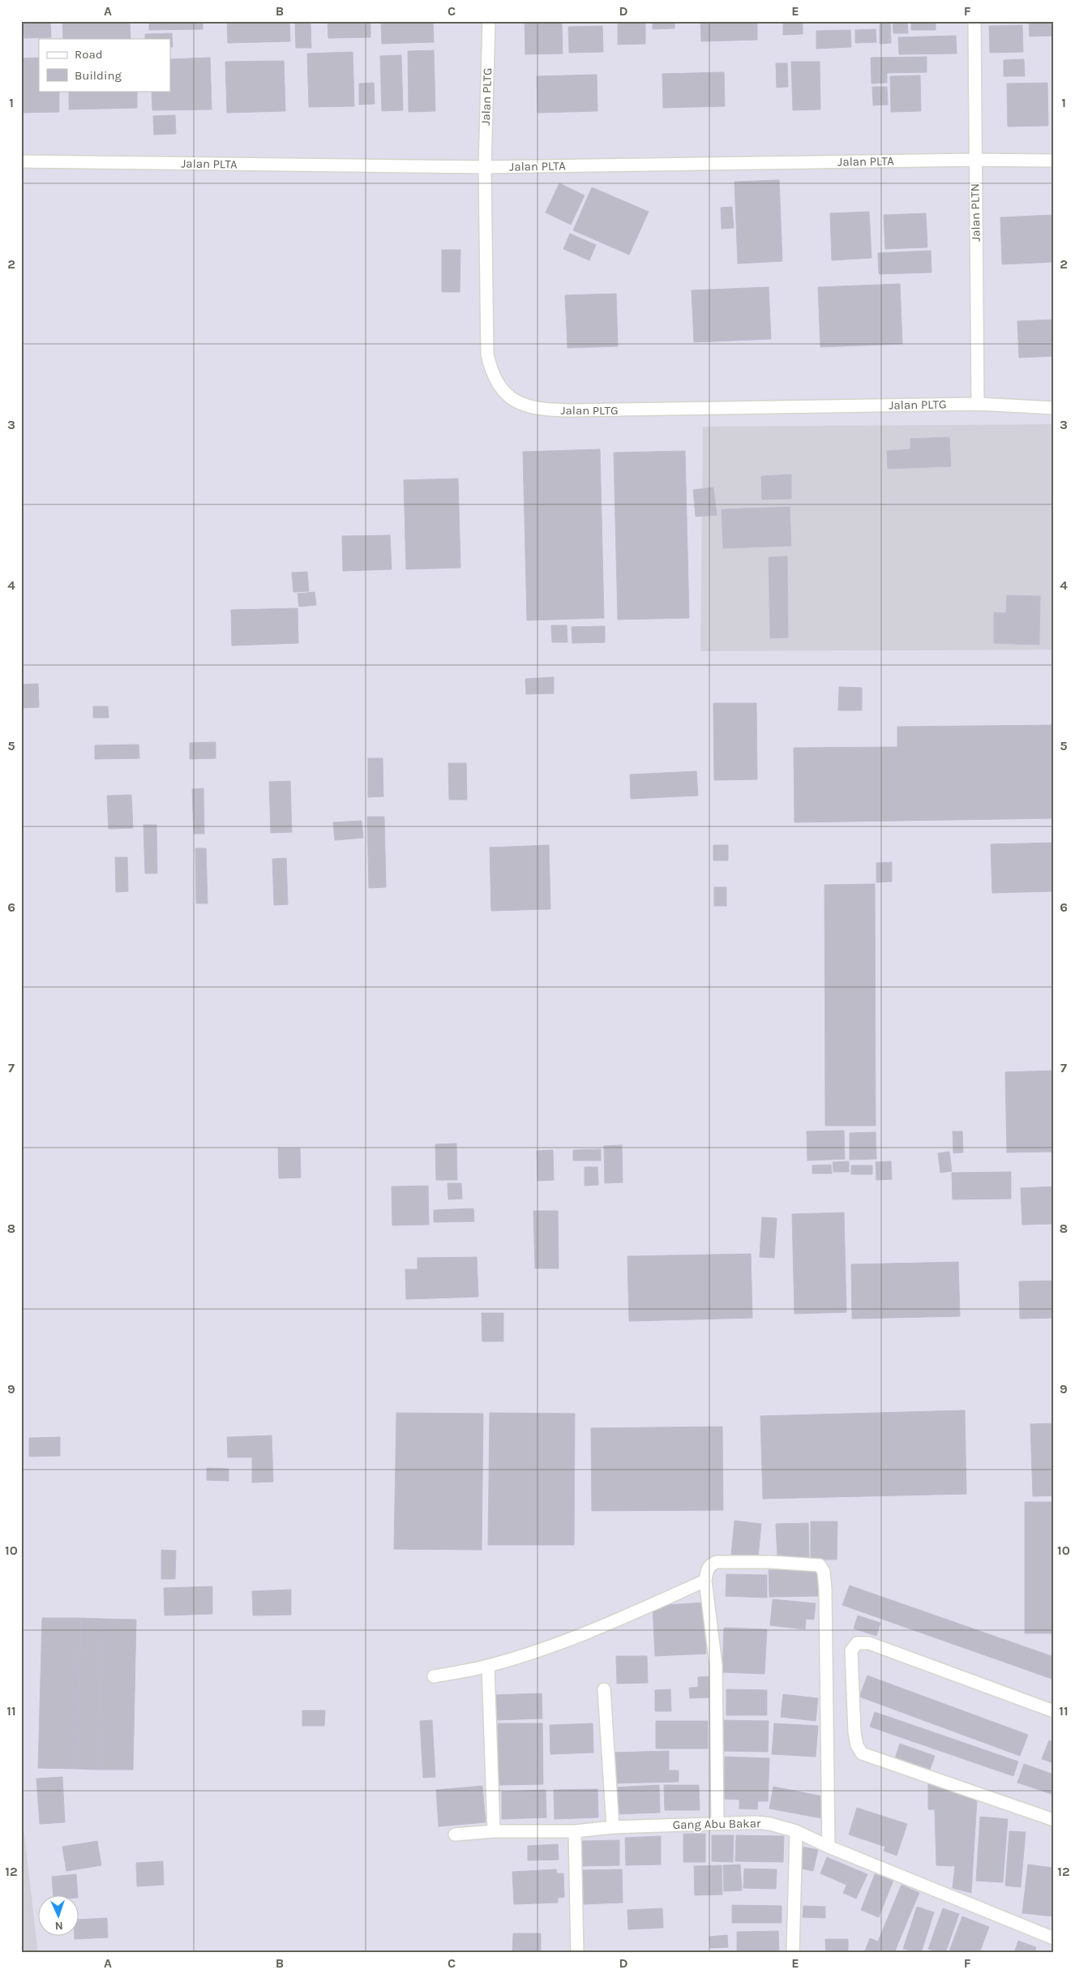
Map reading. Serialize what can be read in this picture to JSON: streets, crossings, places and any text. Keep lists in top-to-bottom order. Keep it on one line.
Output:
{"streets":{"street":["Jalan PLTG","Jalan PLTA","Jalan PLTN","Gang Abu Bakar"]},"crossings":[["Jalan PLTG","Jalan PLTA"],["Jalan PLTG","Jalan PLTN"],["Jalan PLTA","Jalan PLTN"]],"legend":["Road","Building"],"north":"bottom","grid":{"columns":["A","B","C","D","E","F"],"rows":["1","2","3","4","5","6","7","8","9","10","11","12"]}}
